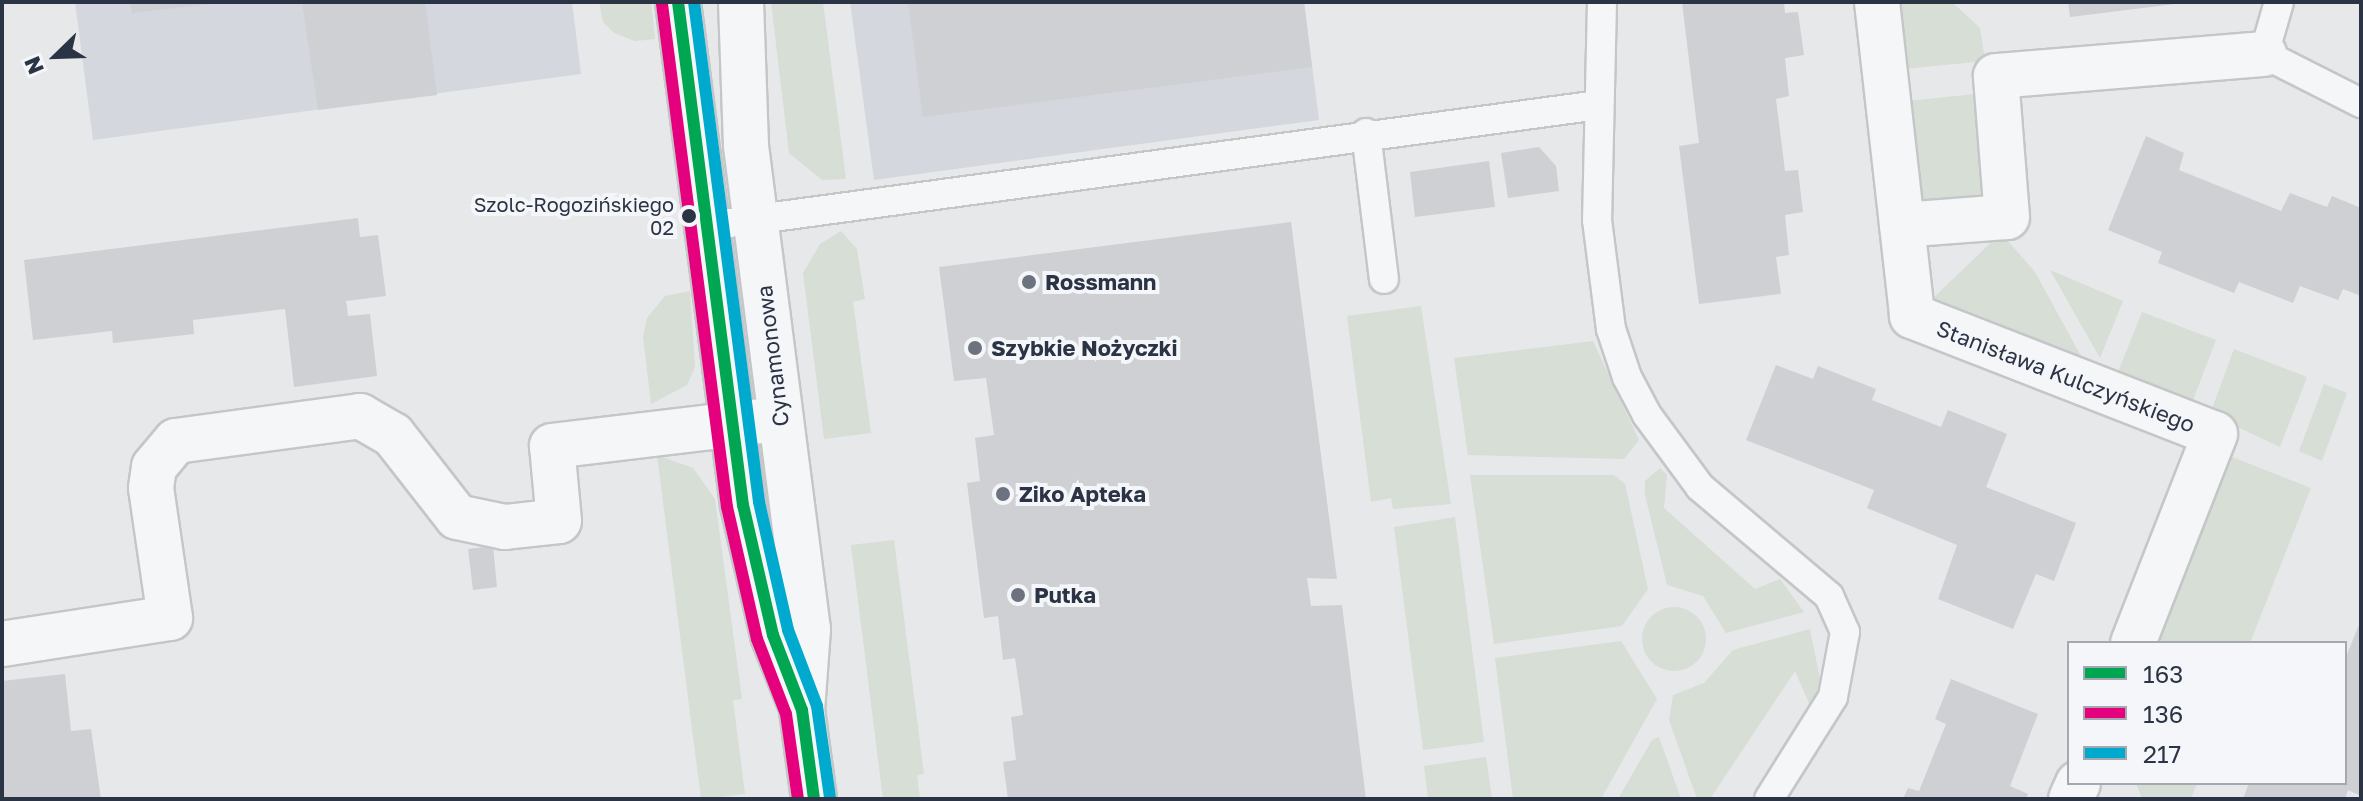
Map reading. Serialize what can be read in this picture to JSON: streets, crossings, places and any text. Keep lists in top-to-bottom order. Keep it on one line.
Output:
{"streets":{"street":["Cynamonowa","Stanisława Kulczyńskiego"]},"places":["Szolc-Rogozińskiego 02","Rossmann","Szybkie Nożyczki","Ziko Apteka","Putka"],"lines":["transit line 163","transit line 217","transit line 136"],"legend":["163","136","217"],"north":"bottom left"}
